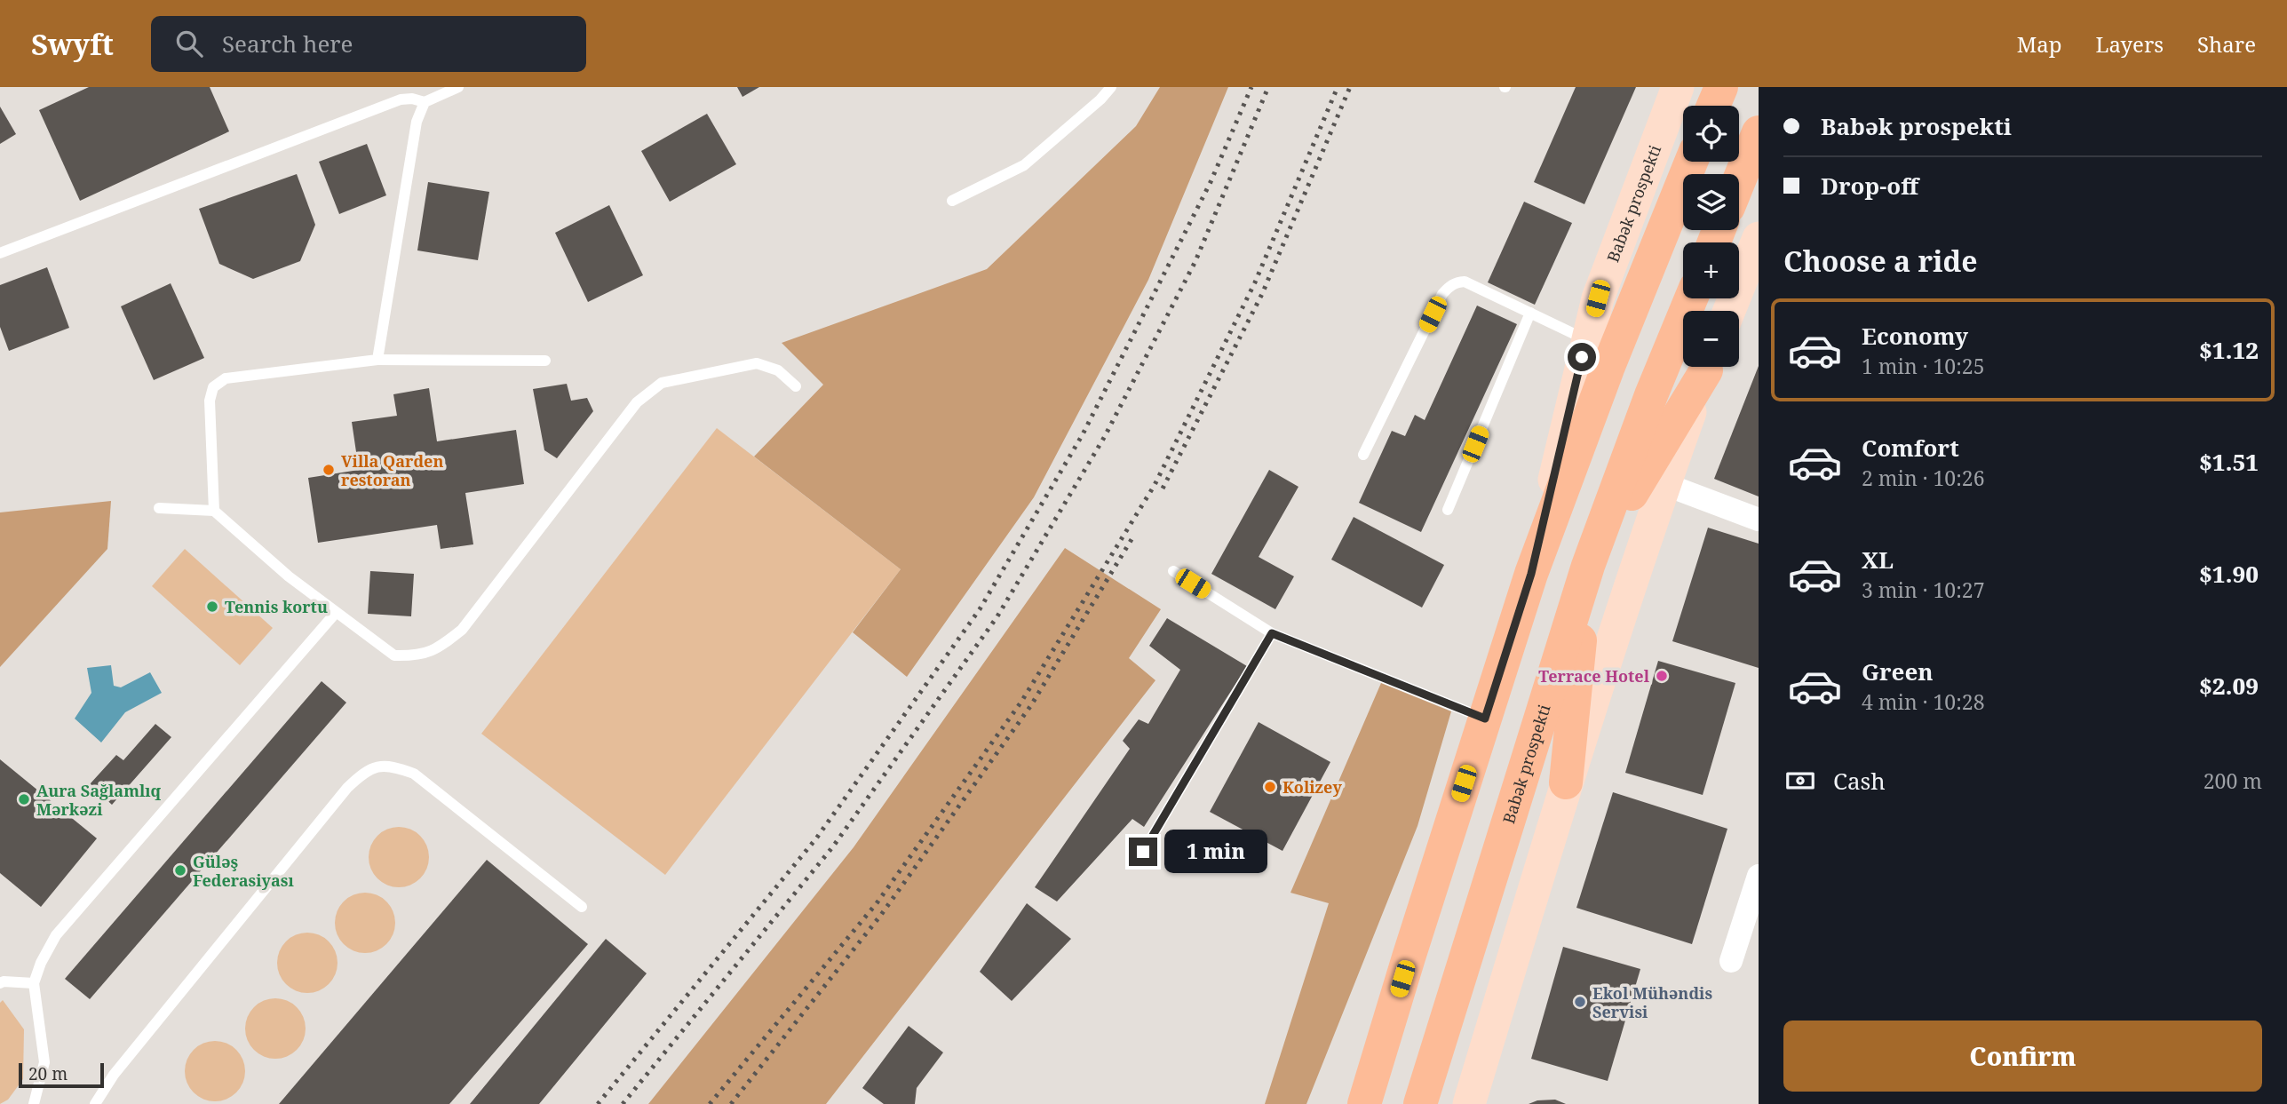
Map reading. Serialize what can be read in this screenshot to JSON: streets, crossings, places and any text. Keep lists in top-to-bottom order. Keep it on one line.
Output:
{"streets":{"main road":["Babək prospekti"]},"places":["Villa Qarden restoran","Tennis kortu","Terrace Hotel","Kolizey","Aura Sağlamlıq Mərkəzi","Güləş Federasiyası","Ekol Mühəndis Servisi"],"scale_bar":"20 m","page":{"header":"Swyft","search":"Search here","nav":["Map","Layers","Share"],"banner":["Babək prospekti","Drop-off"],"map_buttons":["+","−"],"heading":"Choose a ride","list":[{"name":"Economy","note":"1 min · 10:25","value":"$1.12"},{"name":"Comfort","note":"2 min · 10:26","value":"$1.51"},{"name":"XL","note":"3 min · 10:27","value":"$1.90"},{"name":"Green","note":"4 min · 10:28","value":"$2.09"}],"pay":["Cash","200 m"],"bubble":"1 min","buttons":"Confirm","scale":"20 m"}}
